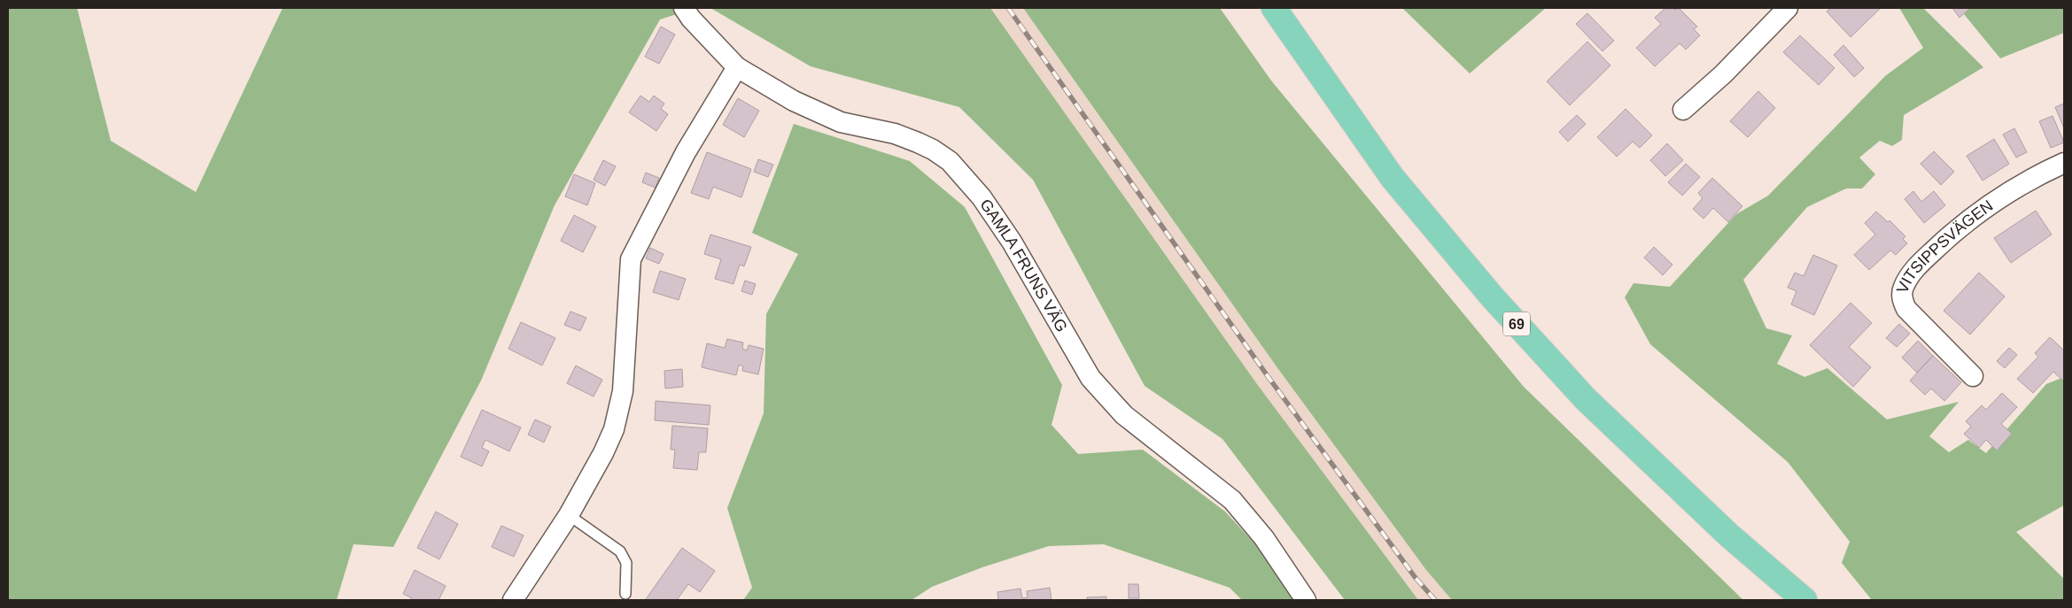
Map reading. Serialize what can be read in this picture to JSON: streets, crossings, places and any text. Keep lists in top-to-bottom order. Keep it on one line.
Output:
{"streets":{"main road":["69"],"street":["VITSIPPSVÄGEN","GAMLA FRUNS VÄG"]}}
